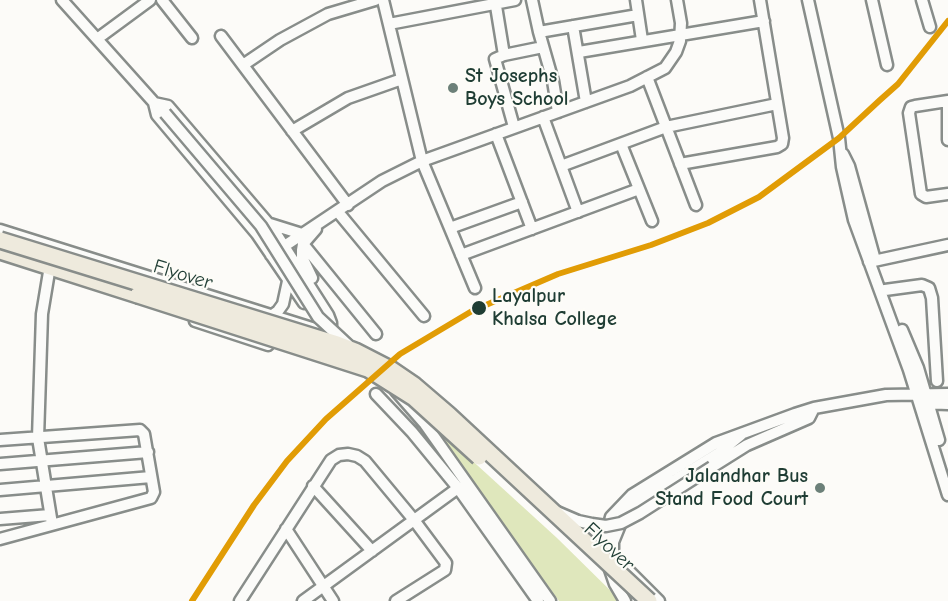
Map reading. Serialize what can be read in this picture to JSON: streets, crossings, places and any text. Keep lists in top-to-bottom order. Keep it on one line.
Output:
{"streets":{"highway":["Flyover"]},"places":["St Josephs Boys School","Layalpur Khalsa College","Jalandhar Bus Stand Food Court"]}
